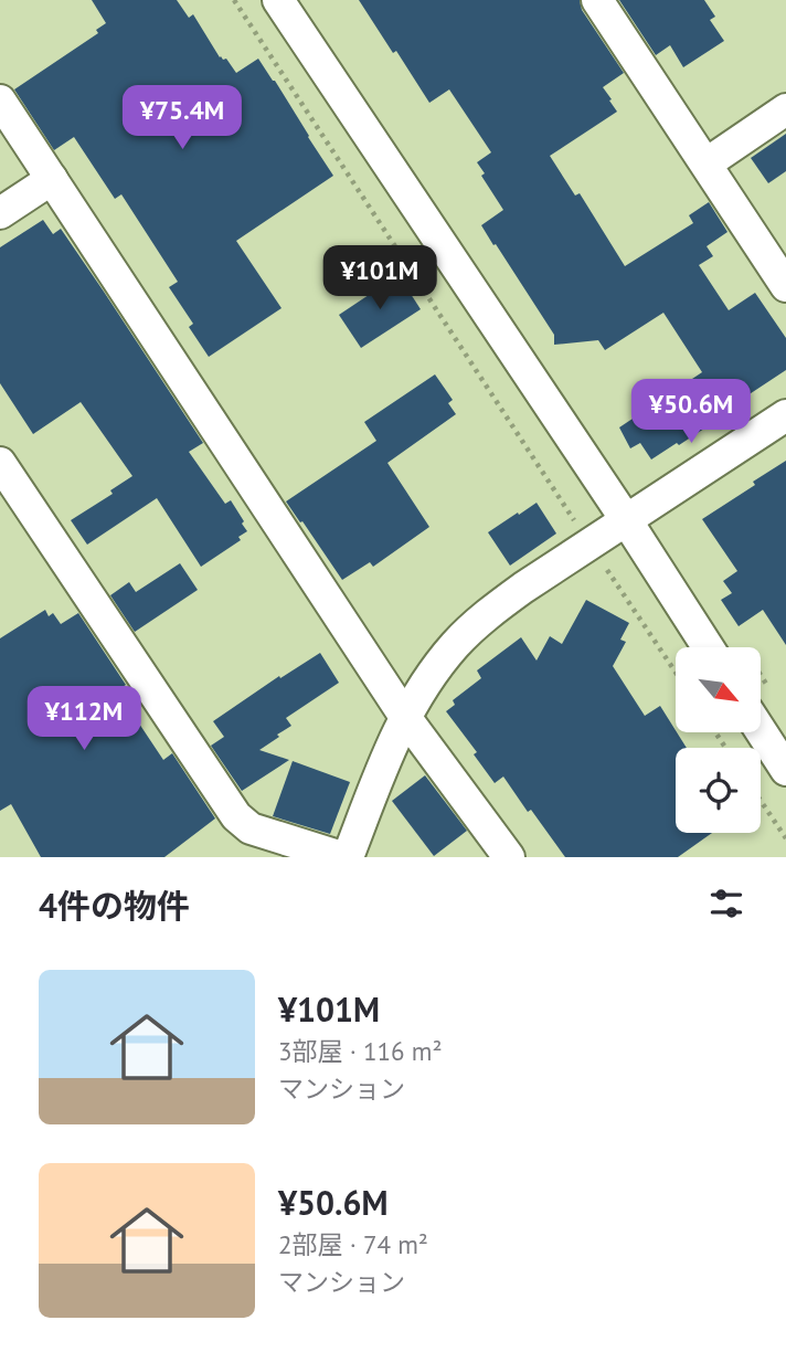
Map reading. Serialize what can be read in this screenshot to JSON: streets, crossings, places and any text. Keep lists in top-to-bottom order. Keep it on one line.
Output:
{"north":"bottom right","page":{"price":["¥75.4M","¥101M","¥50.6M","¥112M"],"heading":"4件の物件","list":[{"name":"¥101M","note":"3部屋 · 116 m² · マンション"},{"name":"¥50.6M","note":"2部屋 · 74 m² · マンション"}]}}
